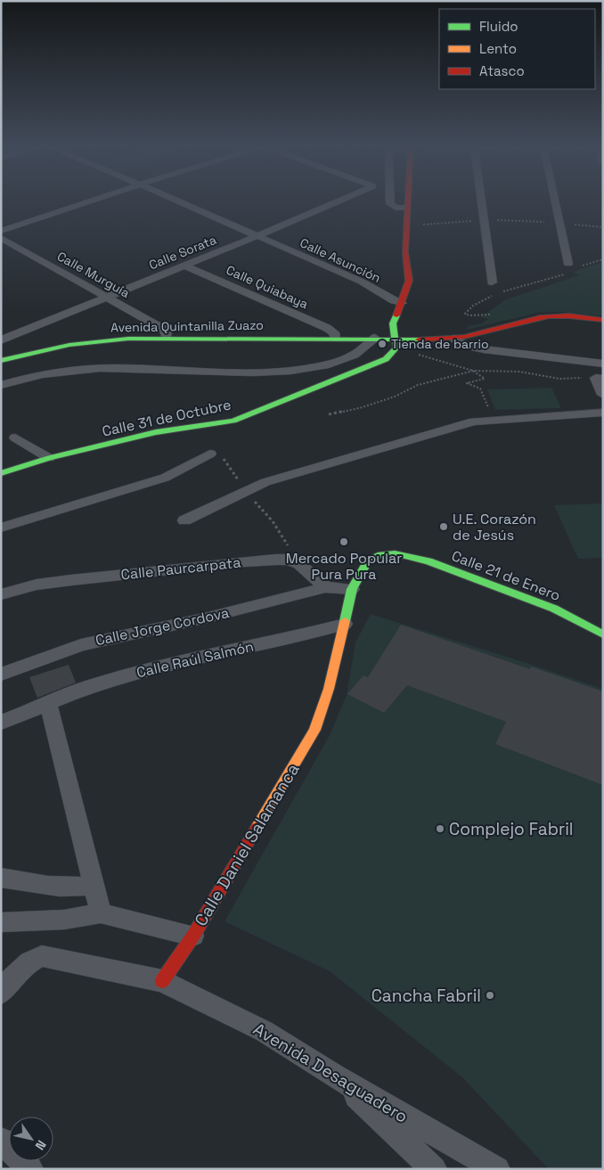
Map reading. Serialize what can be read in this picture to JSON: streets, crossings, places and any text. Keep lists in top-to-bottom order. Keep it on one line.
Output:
{"streets":{"street":["Calle Sorata","Calle Asunción","Calle Murguía","Calle Quiabaya","Avenida Quintanilla Zuazo","Calle 31 de Octubre","Calle Paurcarpata","Calle 21 de Enero","Calle Jorge Cordova","Calle Raúl Salmón","Calle Daniel Salamanca","Avenida Desaguadero"]},"crossings":[["Calle Sorata","Calle Asunción"],["Calle Sorata","Calle Murguía"],["Calle Sorata","Calle Quiabaya"],["Calle Murguía","Avenida Quintanilla Zuazo"],["Calle Quiabaya","Avenida Quintanilla Zuazo"],["Avenida Quintanilla Zuazo","Calle 31 de Octubre"],["Calle 21 de Enero","Calle Daniel Salamanca"],["Calle Raúl Salmón","Calle Daniel Salamanca"],["Calle Daniel Salamanca","Avenida Desaguadero"]],"places":["Tienda de barrio","U.E. Corazón de Jesús","Mercado Popular Pura Pura","Complejo Fabril","Cancha Fabril"],"legend":["Fluido","Lento","Atasco"],"north":"bottom right"}
